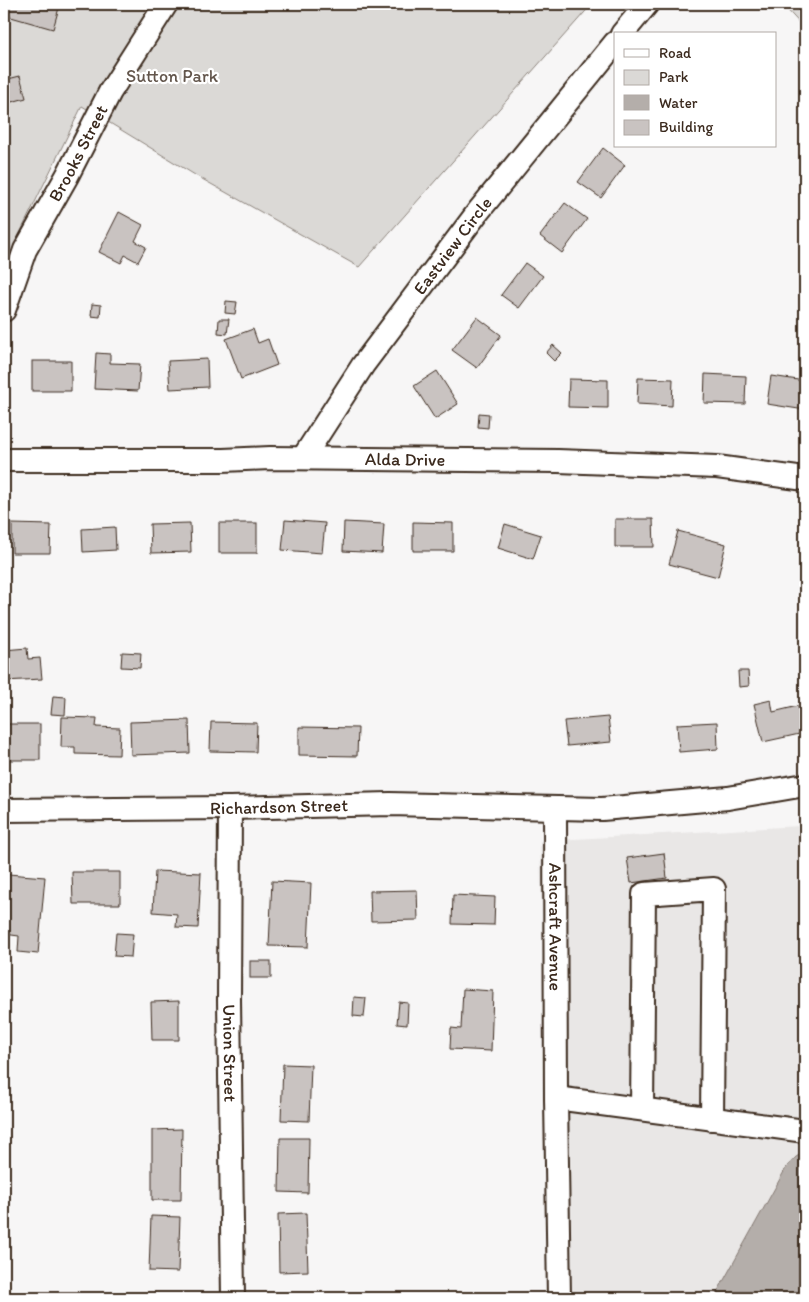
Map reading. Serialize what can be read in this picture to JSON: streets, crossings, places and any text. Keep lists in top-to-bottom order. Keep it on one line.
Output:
{"streets":{"street":["Brooks Street","Eastview Circle","Alda Drive","Richardson Street","Ashcraft Avenue","Union Street"]},"crossings":[["Eastview Circle","Alda Drive"],["Richardson Street","Ashcraft Avenue"],["Richardson Street","Union Street"]],"parks":["Sutton Park"],"legend":["Road","Park","Water","Building"]}
